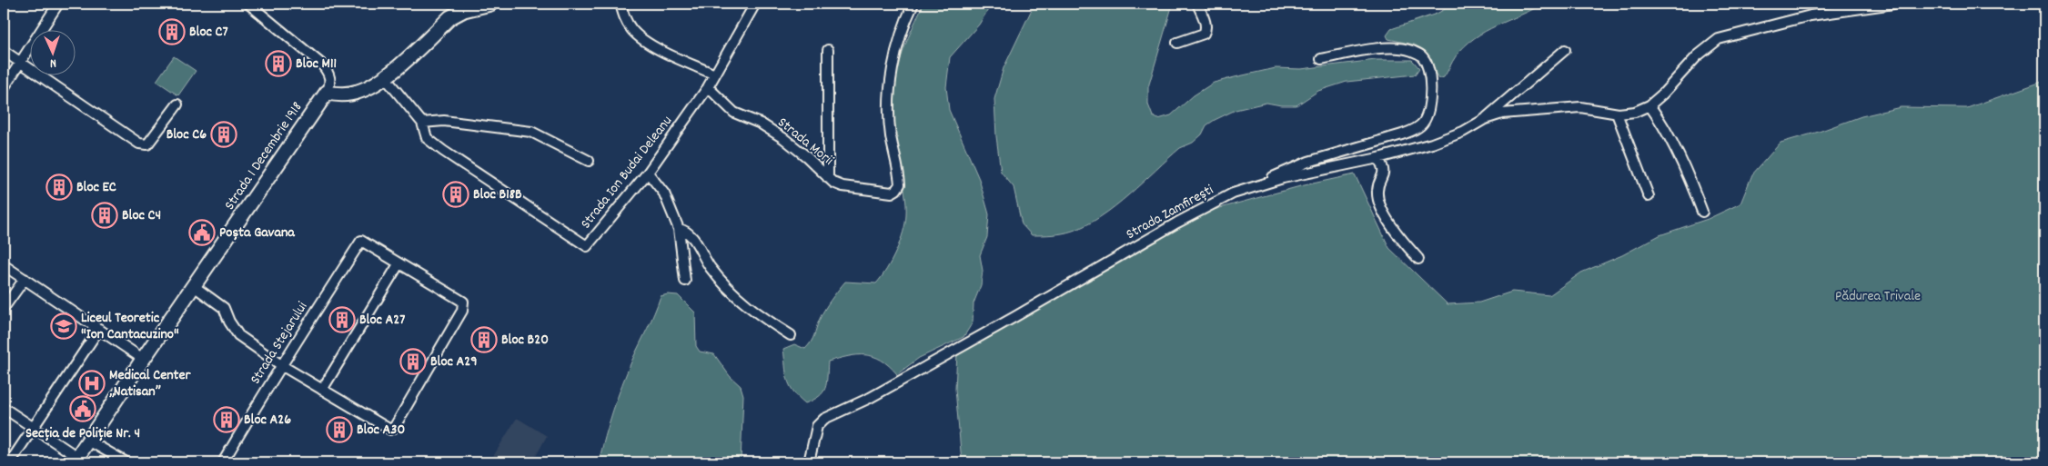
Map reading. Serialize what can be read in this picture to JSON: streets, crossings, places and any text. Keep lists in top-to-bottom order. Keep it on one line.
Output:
{"streets":{"main road":["Strada 1 Decembrie 1918"],"street":["Strada Morii","Strada Ion Budai Deleanu","Strada Zamfirești","Strada Stejarului"]},"crossings":[["Strada Morii","Strada Ion Budai Deleanu"]],"parks":["Pădurea Trivale"],"places":{"building":["Bloc C7","Bloc M11","Bloc C6","Bloc EC","Bloc B18B","Bloc C4","Bloc A27","Bloc B20","Bloc A29","Bloc A26","Bloc A30"],"public building":["Poșta Gavana","Secția de Poliție Nr. 4"],"school or university":["Liceul Teoretic \"Ion Cantacuzino\""],"hospital":["Medical Center „Natisan”"]},"north":"bottom"}
